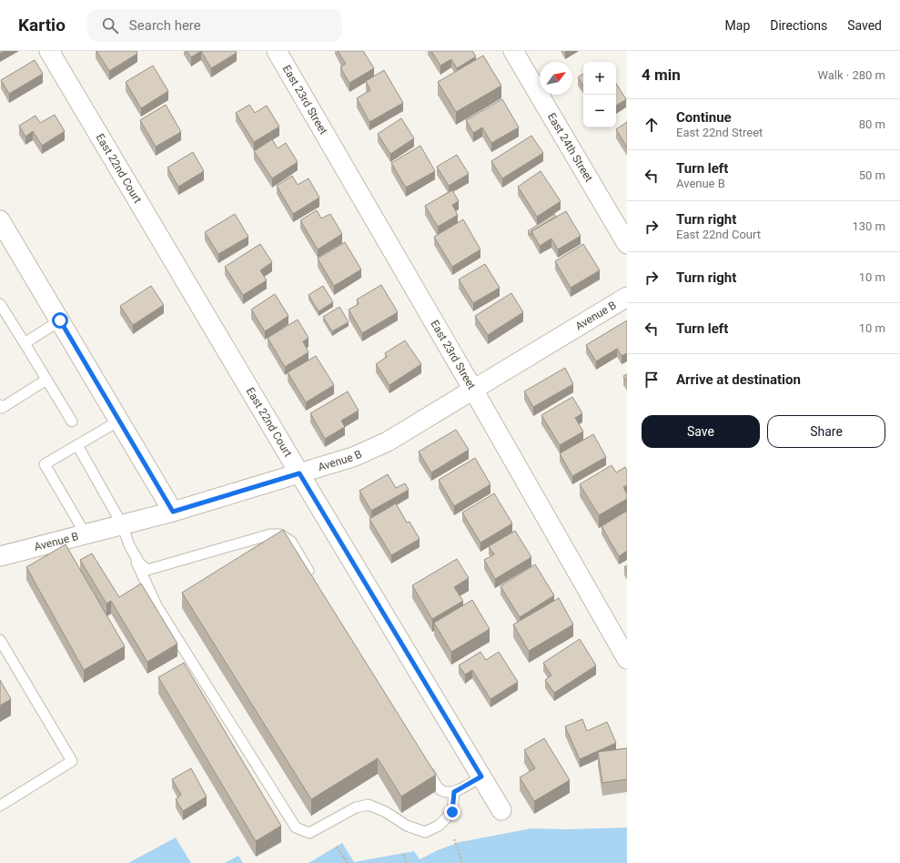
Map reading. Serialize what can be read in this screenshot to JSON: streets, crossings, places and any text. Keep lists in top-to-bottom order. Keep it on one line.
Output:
{"streets":{"street":["East 23rd Street","East 24th Street","East 22nd Court","Avenue B"]},"crossings":[["East 23rd Street","Avenue B"],["East 22nd Court","Avenue B"]],"north":"top right","page":{"header":"Kartio","search":"Search here","nav":["Map","Directions","Saved"],"heading":["4 min","Walk · 280 m"],"map_buttons":["+","−"],"list":[["Continue","East 22nd Street","80 m"],["Turn left","Avenue B","50 m"],["Turn right","East 22nd Court","130 m"],["Turn right","10 m"],["Turn left","10 m"],"Arrive at destination"],"buttons":["Save","Share"]}}
